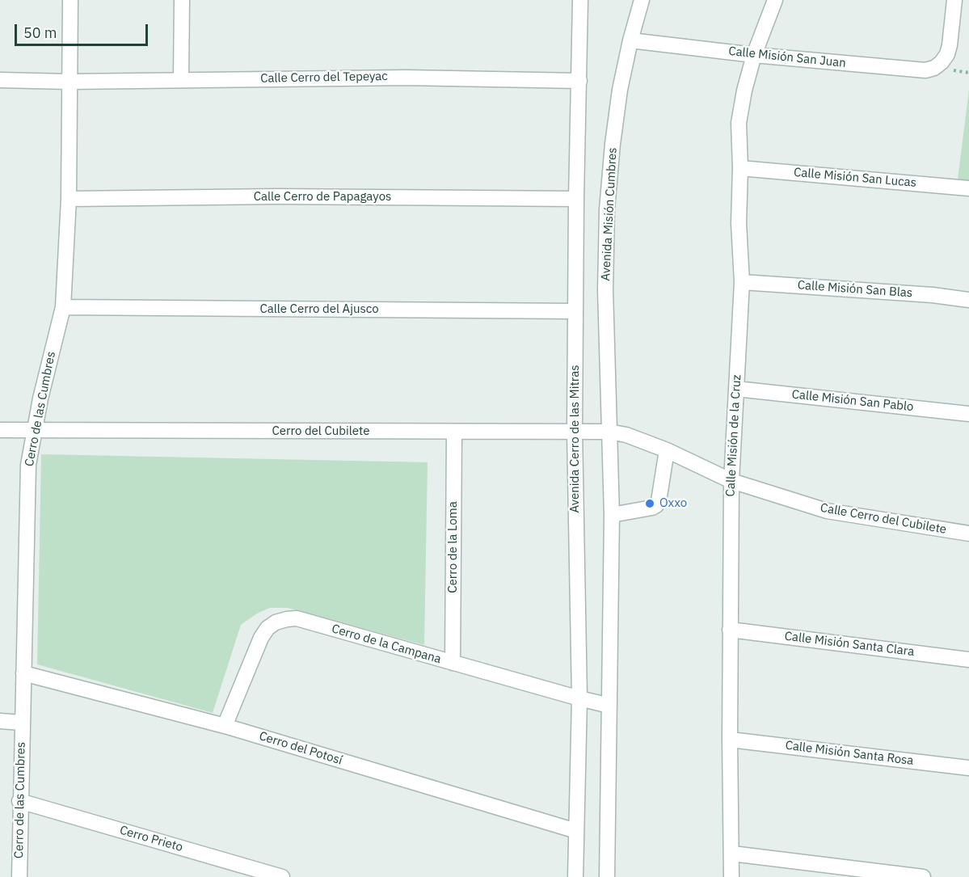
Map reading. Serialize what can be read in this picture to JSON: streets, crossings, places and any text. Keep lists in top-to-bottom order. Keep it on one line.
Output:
{"streets":{"street":["Calle Misión San Juan","Calle Cerro del Tepeyac","Calle Misión San Lucas","Calle Cerro de Papagayos","Avenida Misión Cumbres","Calle Misión San Blas","Calle Cerro del Ajusco","Calle Misión San Pablo","Cerro de las Cumbres","Cerro del Cubilete","Calle Misión de la Cruz","Avenida Cerro de las Mitras","Calle Cerro del Cubilete","Cerro de la Loma","Cerro de la Campana","Calle Misión Santa Clara","Cerro del Potosí","Calle Misión Santa Rosa","Cerro Prieto"]},"crossings":[["Calle Misión San Juan","Avenida Misión Cumbres"],["Calle Misión San Juan","Calle Misión de la Cruz"],["Calle Cerro del Tepeyac","Cerro de las Cumbres"],["Calle Cerro del Tepeyac","Avenida Cerro de las Mitras"],["Calle Misión San Lucas","Calle Misión de la Cruz"],["Calle Cerro de Papagayos","Cerro de las Cumbres"],["Calle Cerro de Papagayos","Avenida Cerro de las Mitras"],["Avenida Misión Cumbres","Cerro del Cubilete"],["Avenida Misión Cumbres","Calle Cerro del Cubilete"],["Calle Misión San Blas","Calle Misión de la Cruz"],["Calle Cerro del Ajusco","Cerro de las Cumbres"],["Calle Cerro del Ajusco","Avenida Cerro de las Mitras"],["Calle Misión San Pablo","Calle Misión de la Cruz"],["Cerro de las Cumbres","Cerro del Cubilete"],["Cerro de las Cumbres","Cerro del Potosí"],["Cerro de las Cumbres","Cerro Prieto"],["Cerro del Cubilete","Avenida Cerro de las Mitras"],["Cerro del Cubilete","Calle Cerro del Cubilete"],["Cerro del Cubilete","Cerro de la Loma"],["Calle Misión de la Cruz","Calle Cerro del Cubilete"],["Calle Misión de la Cruz","Calle Misión Santa Clara"],["Calle Misión de la Cruz","Calle Misión Santa Rosa"],["Avenida Cerro de las Mitras","Cerro de la Campana"],["Avenida Cerro de las Mitras","Cerro del Potosí"],["Cerro de la Loma","Cerro de la Campana"],["Cerro de la Campana","Cerro del Potosí"]],"places":["Oxxo"],"scale_bar":"50 m"}
